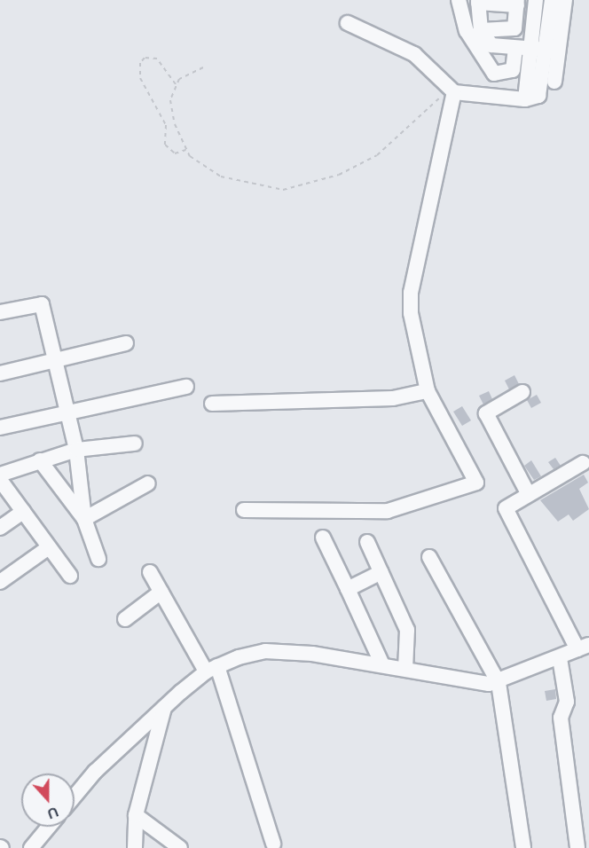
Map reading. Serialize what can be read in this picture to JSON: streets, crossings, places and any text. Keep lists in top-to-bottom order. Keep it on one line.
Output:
{"north":"bottom"}
